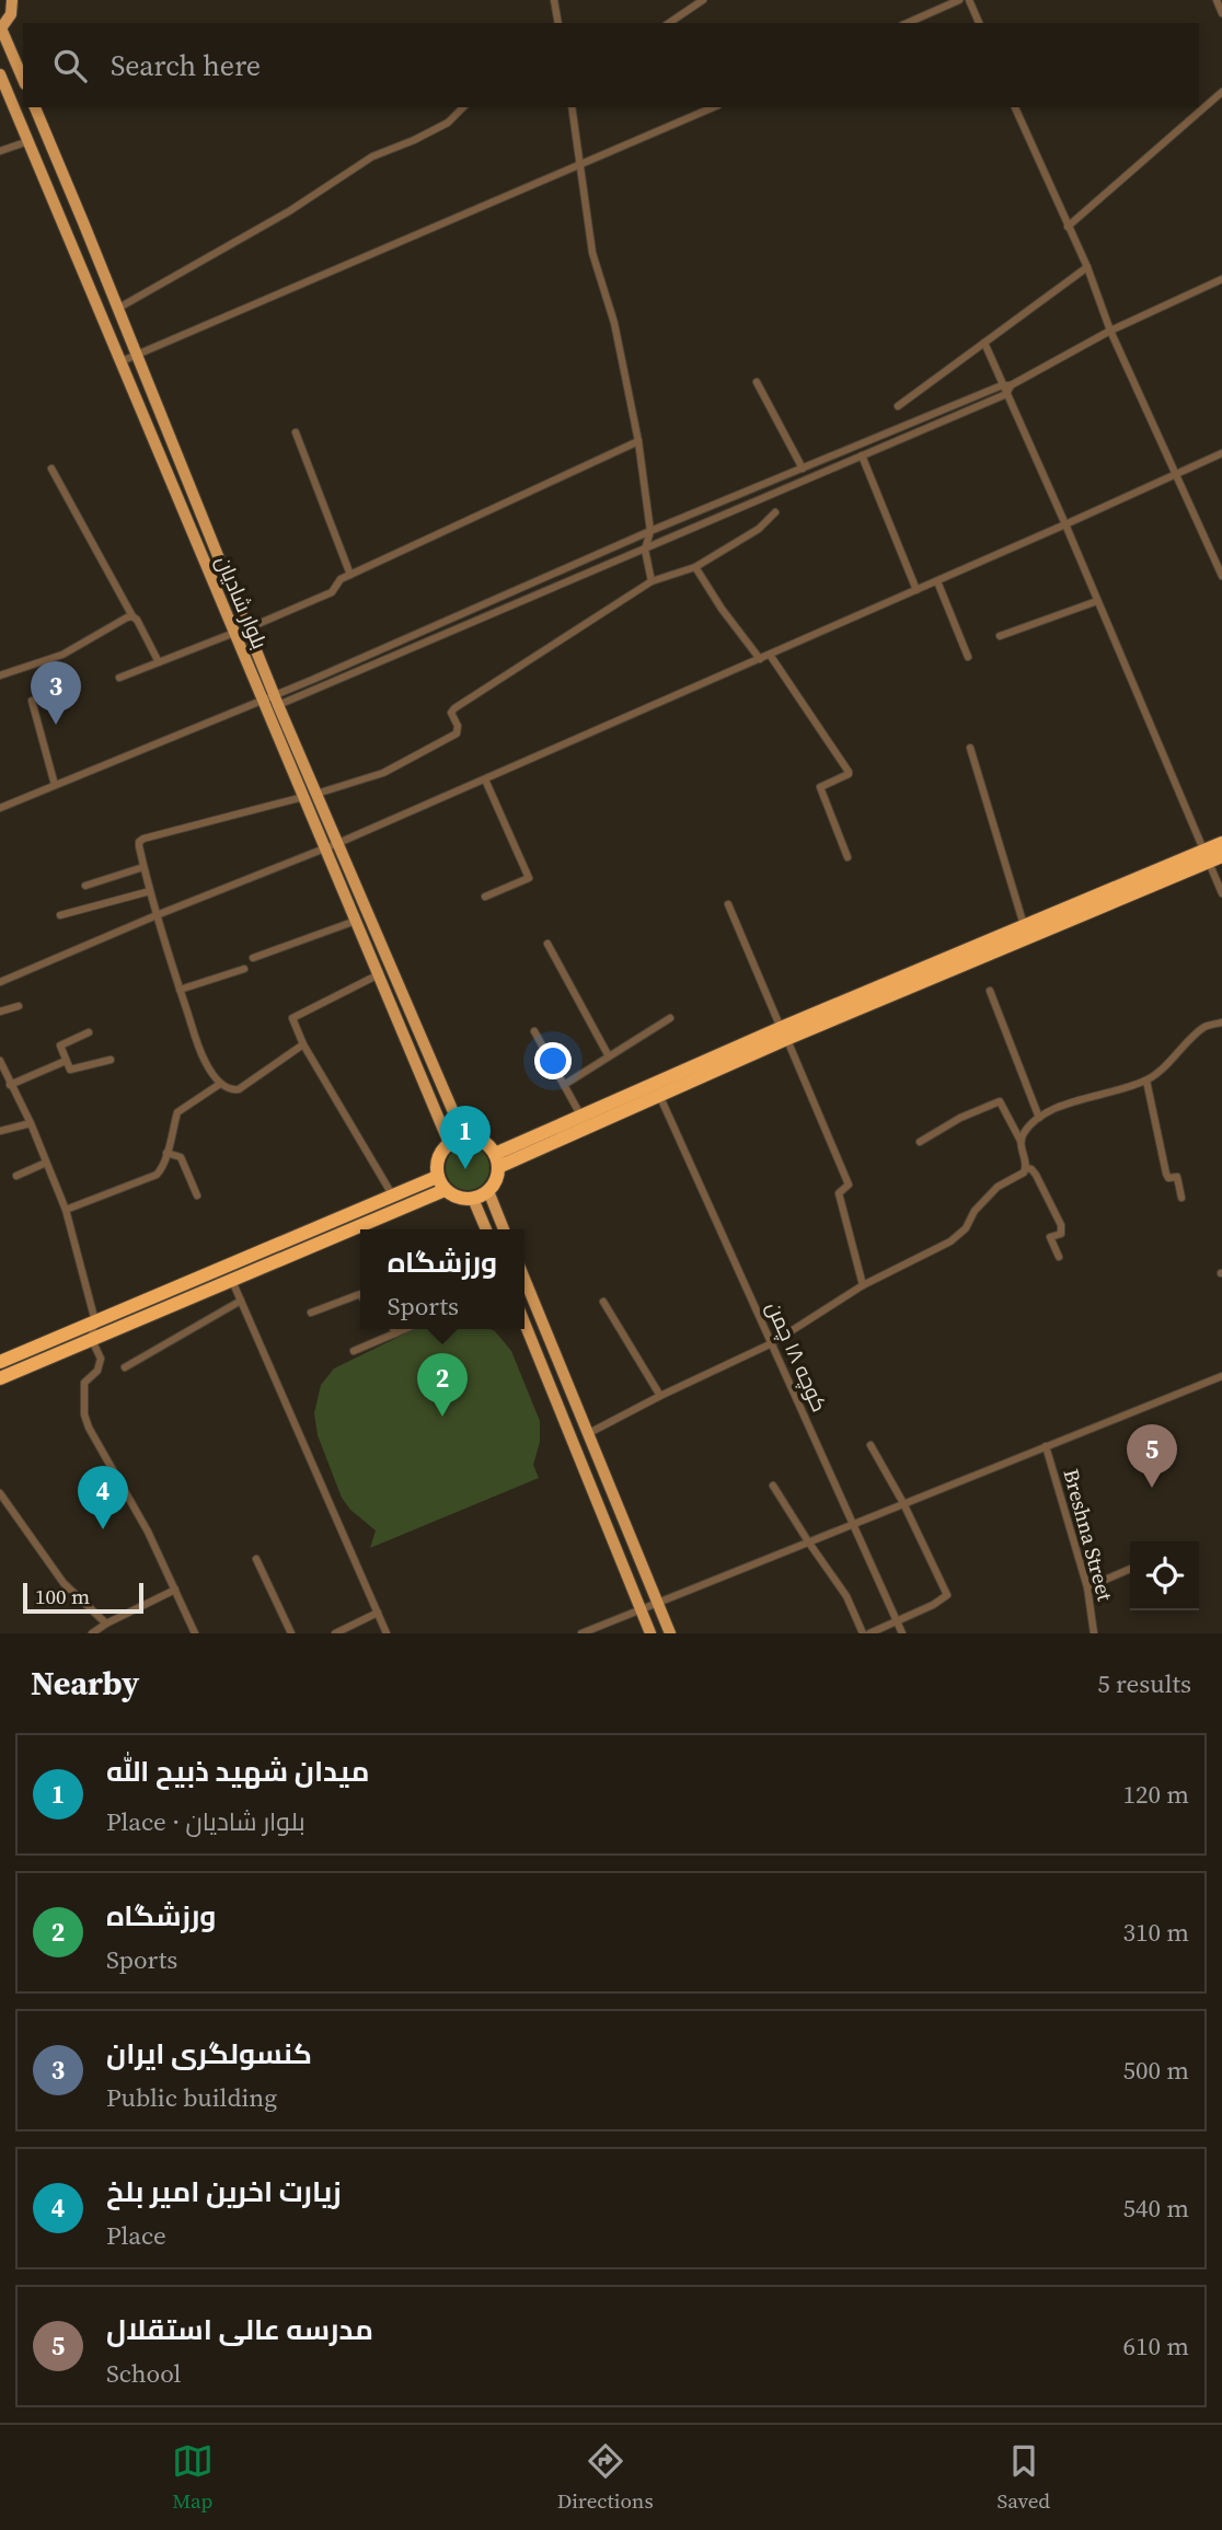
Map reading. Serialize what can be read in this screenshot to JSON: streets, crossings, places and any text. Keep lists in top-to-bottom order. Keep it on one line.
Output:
{"streets":{"main road":["بلوار شادیان"],"street":["كوچه ١٨ چمن","Breshna Street"]},"scale_bar":"100 m","page":{"search":"Search here","pins":["3","1","2","5","4"],"popup":["ورزشگاه","Sports"],"scale":"100 m","heading":["Nearby","5 results"],"list":[{"mark":"1","name":"میدان شهید ذبیح الله","note":"Place · بلوار شادیان","value":"120 m"},{"mark":"2","name":"ورزشگاه","note":"Sports","value":"310 m"},{"mark":"3","name":"کنسولگری ایران","note":"Public building","value":"500 m"},{"mark":"4","name":"زیارت اخرین امیر بلخ","note":"Place","value":"540 m"},{"mark":"5","name":"مدرسه عالی استقلال","note":"School","value":"610 m"}],"nav":["Map","Directions","Saved"]}}
